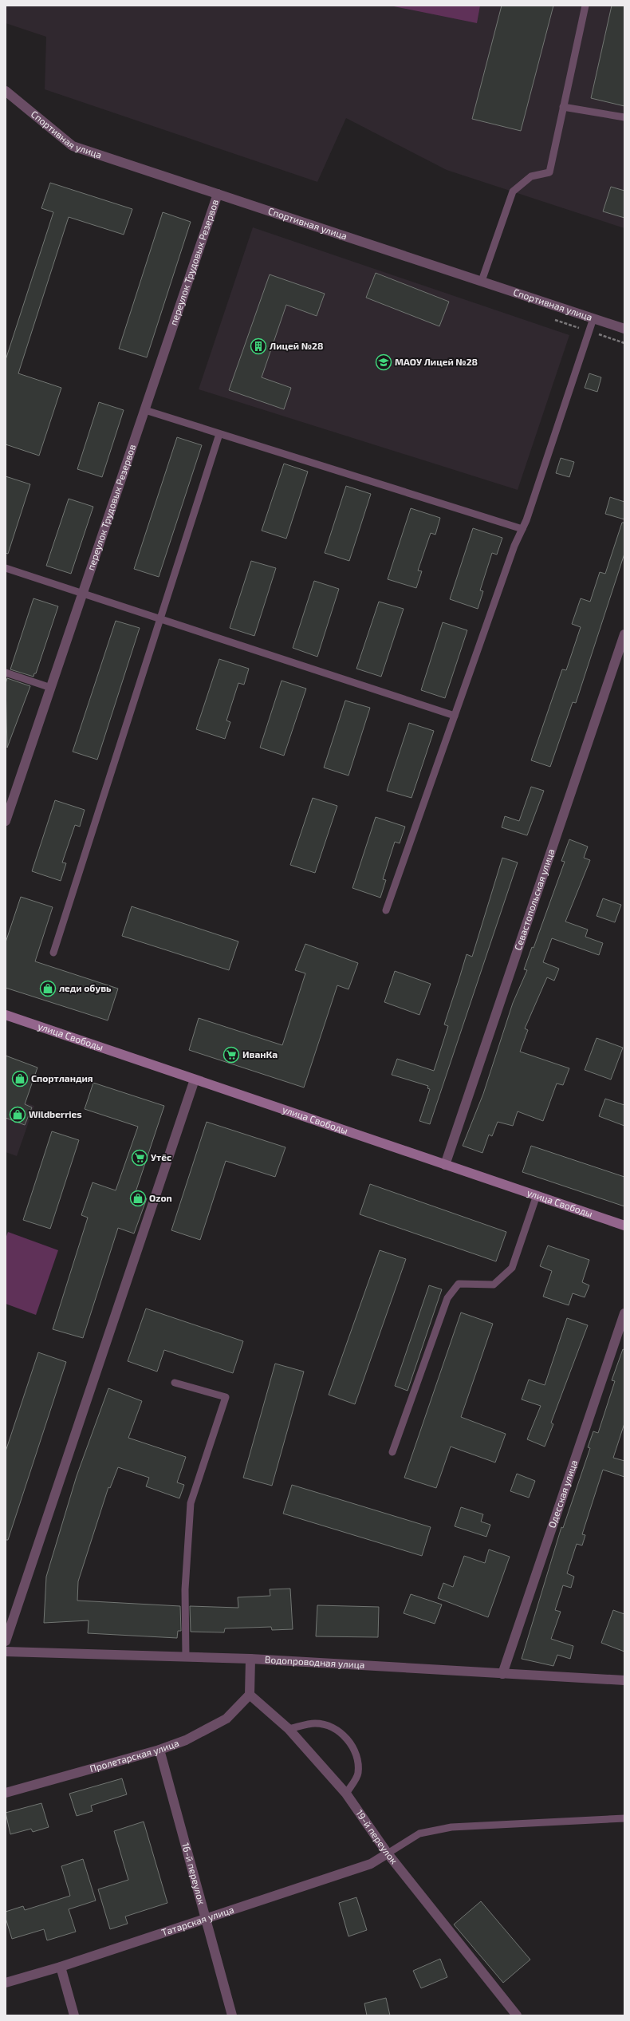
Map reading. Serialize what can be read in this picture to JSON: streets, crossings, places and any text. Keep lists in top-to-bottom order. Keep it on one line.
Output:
{"streets":{"main road":["улица Свободы"],"street":["Спортивная улица","переулок Трудовых Резервов","Севастопольская улица","Одесская улица","Водопроводная улица","Пролетарская улица","19-й переулок","16-й переулок","Татарская улица"]},"crossings":[["Спортивная улица","переулок Трудовых Резервов"],["Севастопольская улица","улица Свободы"],["Одесская улица","Водопроводная улица"],["Пролетарская улица","19-й переулок"],["Пролетарская улица","16-й переулок"],["19-й переулок","Татарская улица"],["16-й переулок","Татарская улица"]],"places":{"building":["Лицей №28"],"school or university":["МАОУ Лицей №28"],"shop":["леди обувь","Спортландия","Wildberries","Ozon"],"supermarket":["ИванКа","Утёс"]}}
